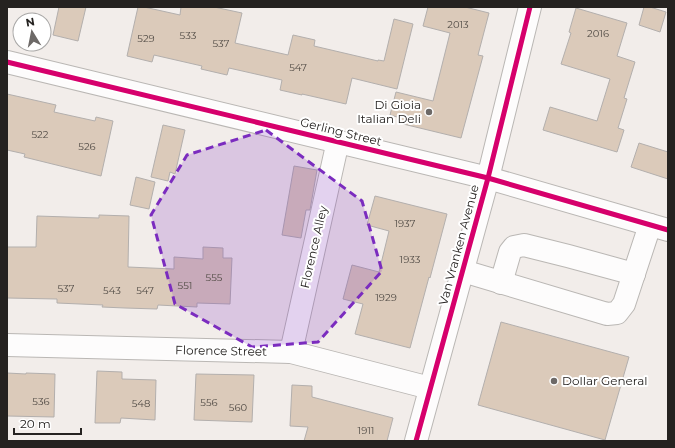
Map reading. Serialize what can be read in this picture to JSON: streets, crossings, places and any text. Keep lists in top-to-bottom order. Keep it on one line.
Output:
{"streets":{"street":["Gerling Street","Van Vranken Avenue","Florence Alley","Florence Street"]},"crossings":[["Gerling Street","Van Vranken Avenue"],["Gerling Street","Florence Alley"],["Van Vranken Avenue","Florence Street"],["Florence Alley","Florence Street"]],"places":["Di Gioia Italian Deli","Dollar General"],"house_numbers":["2013","2016","533","529","537","547","522","526","1937","1933","555","551","537","543","547","1929","536","556","548","560","1911"],"scale_bar":"20 m","north":"top"}
